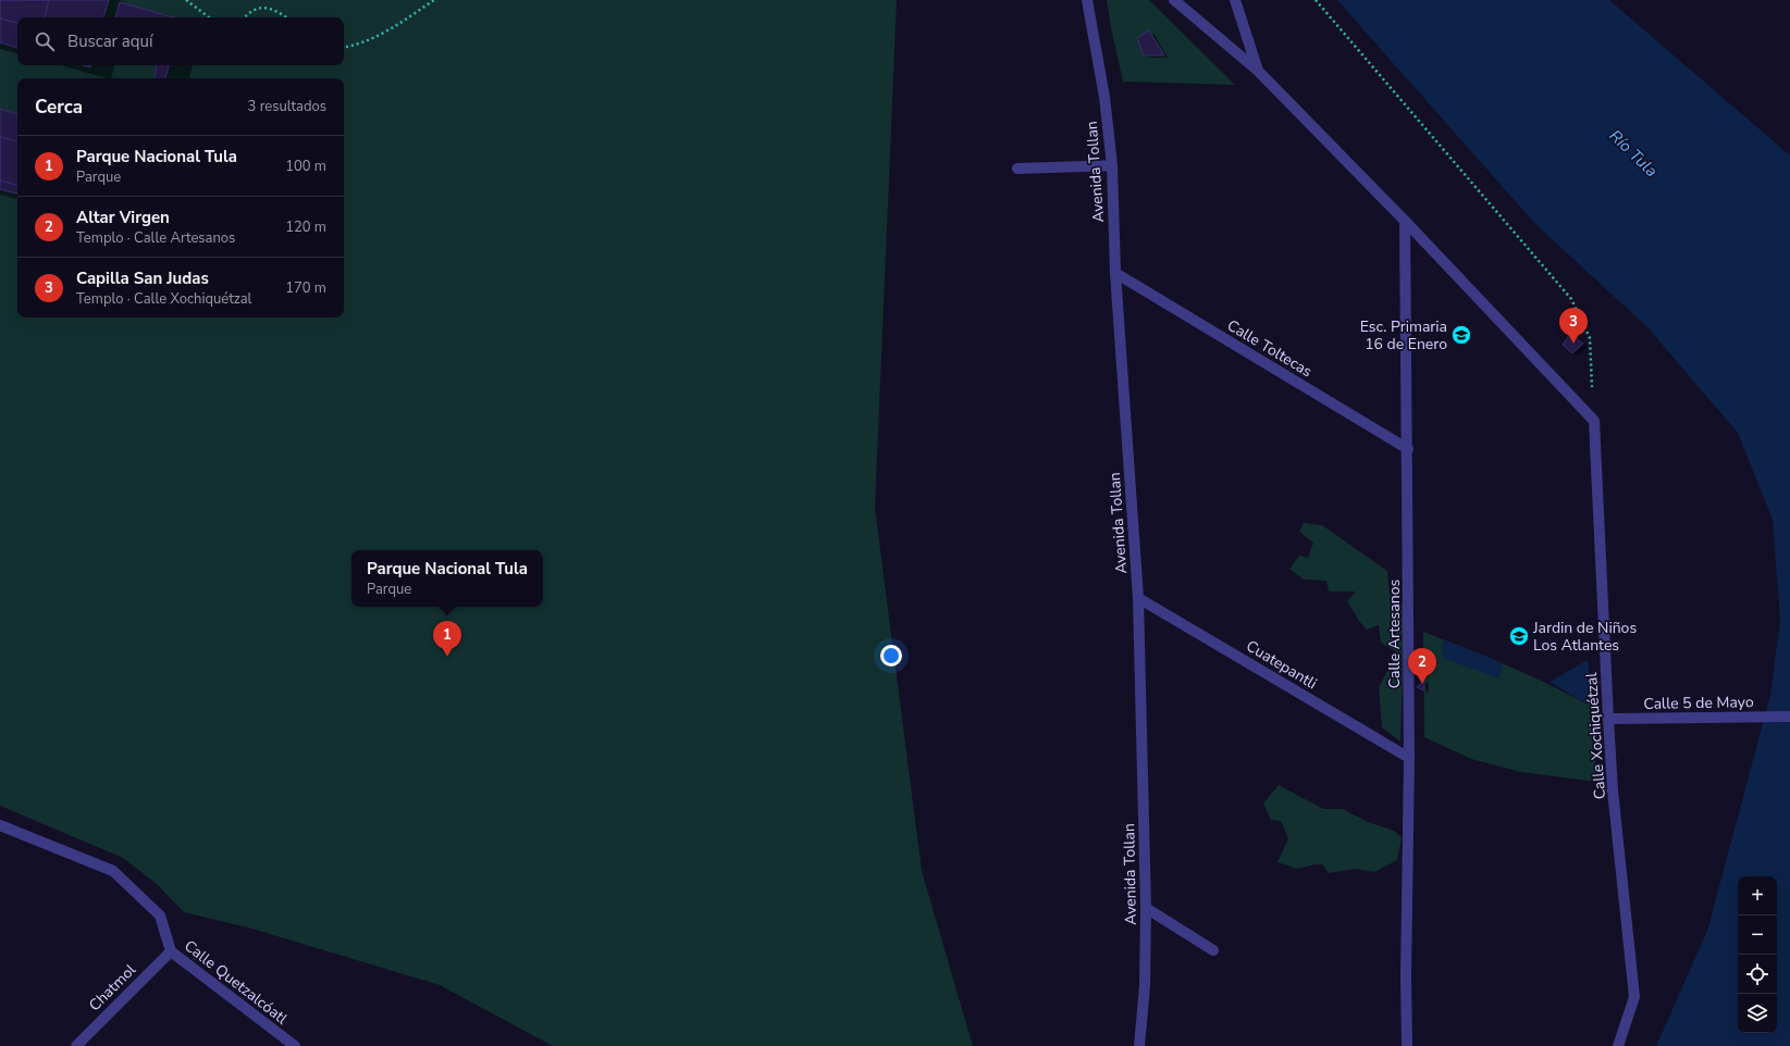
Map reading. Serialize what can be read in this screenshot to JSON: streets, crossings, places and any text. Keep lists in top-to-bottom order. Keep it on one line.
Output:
{"streets":{"street":["Avenida Tollan","Calle Toltecas","Calle Artesanos","Cuatepantli","Calle 5 de Mayo","Calle Xochiquétzal","Calle Quetzalcóatl","Chatmol"]},"crossings":[["Avenida Tollan","Calle Toltecas"],["Avenida Tollan","Cuatepantli"],["Calle Toltecas","Calle Artesanos"],["Calle Artesanos","Cuatepantli"],["Calle 5 de Mayo","Calle Xochiquétzal"],["Calle Quetzalcóatl","Chatmol"]],"water":["Río Tula"],"places":{"school or university":["Esc. Primaria 16 de Enero","Jardin de Niños Los Atlantes"]},"page":{"search":"Buscar aquí","heading":["Cerca","3 resultados"],"list":[{"mark":"1","name":"Parque Nacional Tula","note":"Parque","value":"100 m"},{"mark":"2","name":"Altar Virgen","note":"Templo · Calle Artesanos","value":"120 m"},{"mark":"3","name":"Capilla San Judas","note":"Templo · Calle Xochiquétzal","value":"170 m"}],"pins":["3","1","2"],"popup":["Parque Nacional Tula","Parque"],"map_buttons":["+","−"]}}
